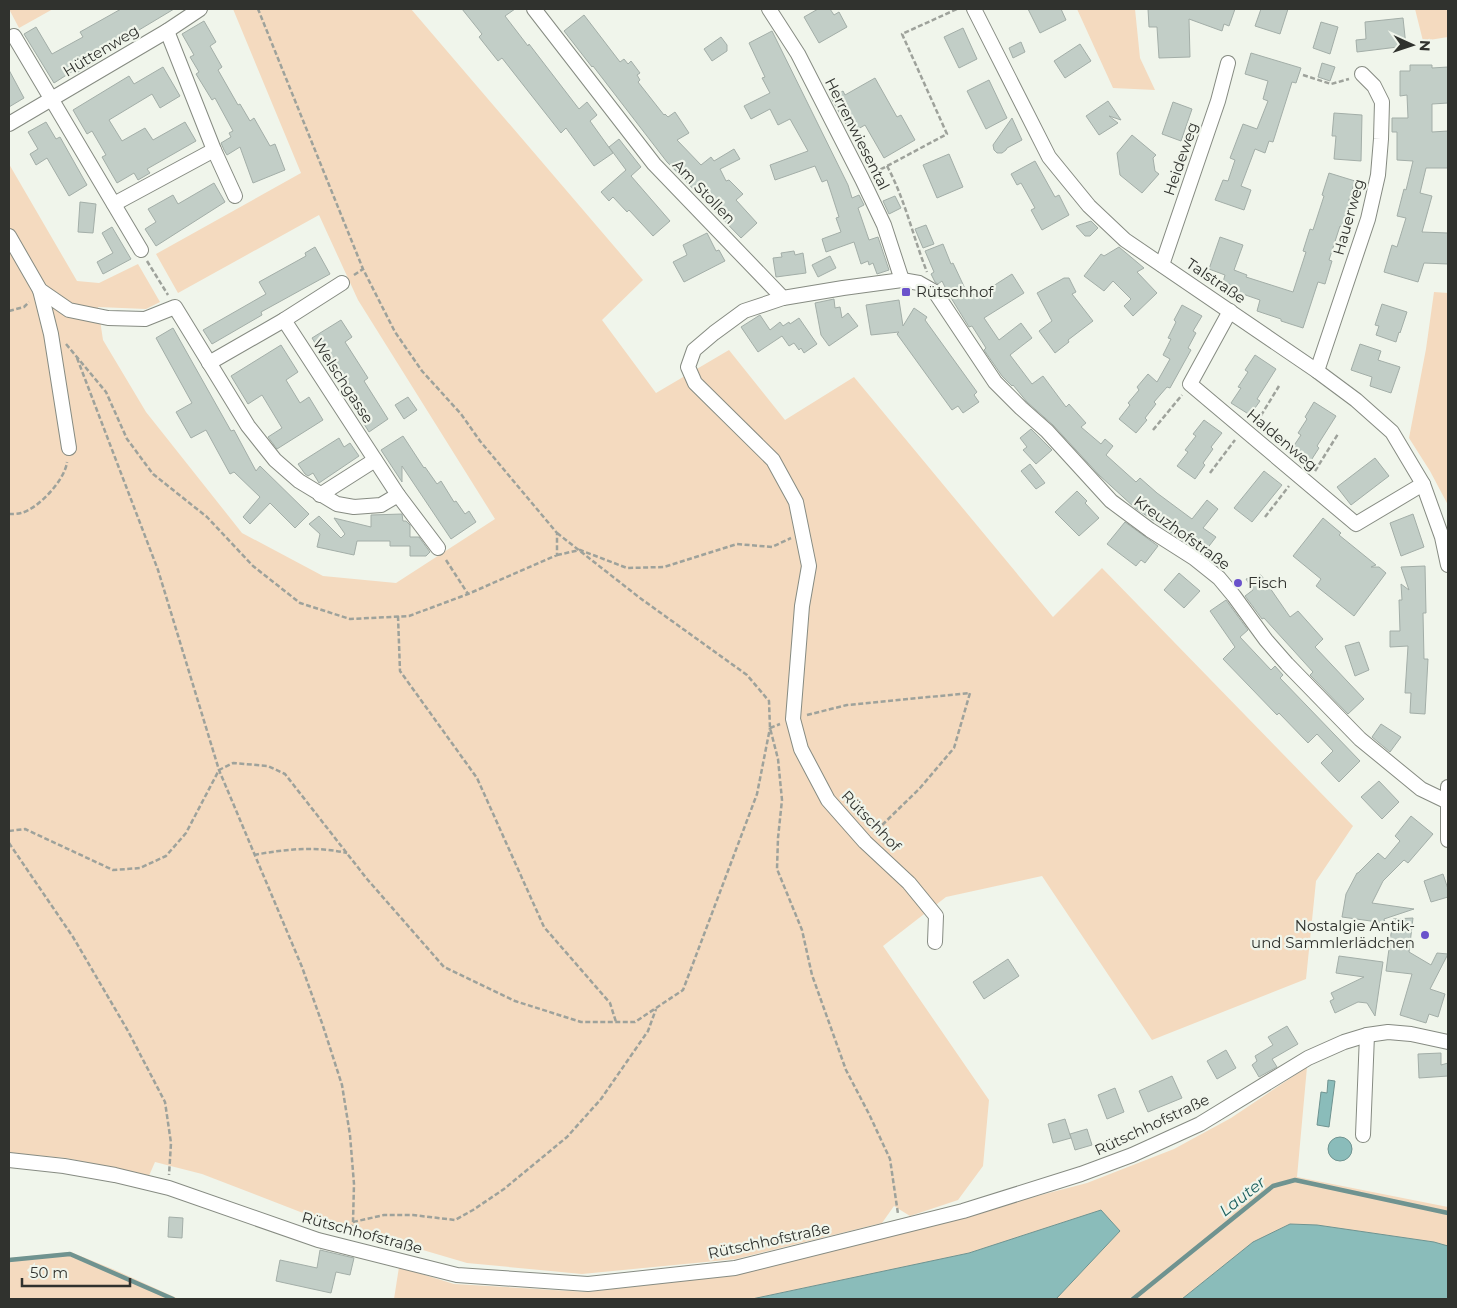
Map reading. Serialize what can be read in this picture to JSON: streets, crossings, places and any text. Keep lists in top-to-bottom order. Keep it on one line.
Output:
{"streets":{"street":["Hüttenweg","Herrenwiesental","Heideweg","Am Stollen","Hauerweg","Talstraße","Welschgasse","Haldenweg","Kreuzhofstraße","Rütschhof","Rütschhofstraße"]},"crossings":[["Heideweg","Talstraße"],["Am Stollen","Rütschhof"],["Hauerweg","Talstraße"],["Talstraße","Haldenweg"]],"water":["Lauter"],"places":{"transit":["Rütschhof"],"other":["Fisch","Nostalgie Antik- und Sammlerlädchen"]},"scale_bar":"50 m","north":"right"}
